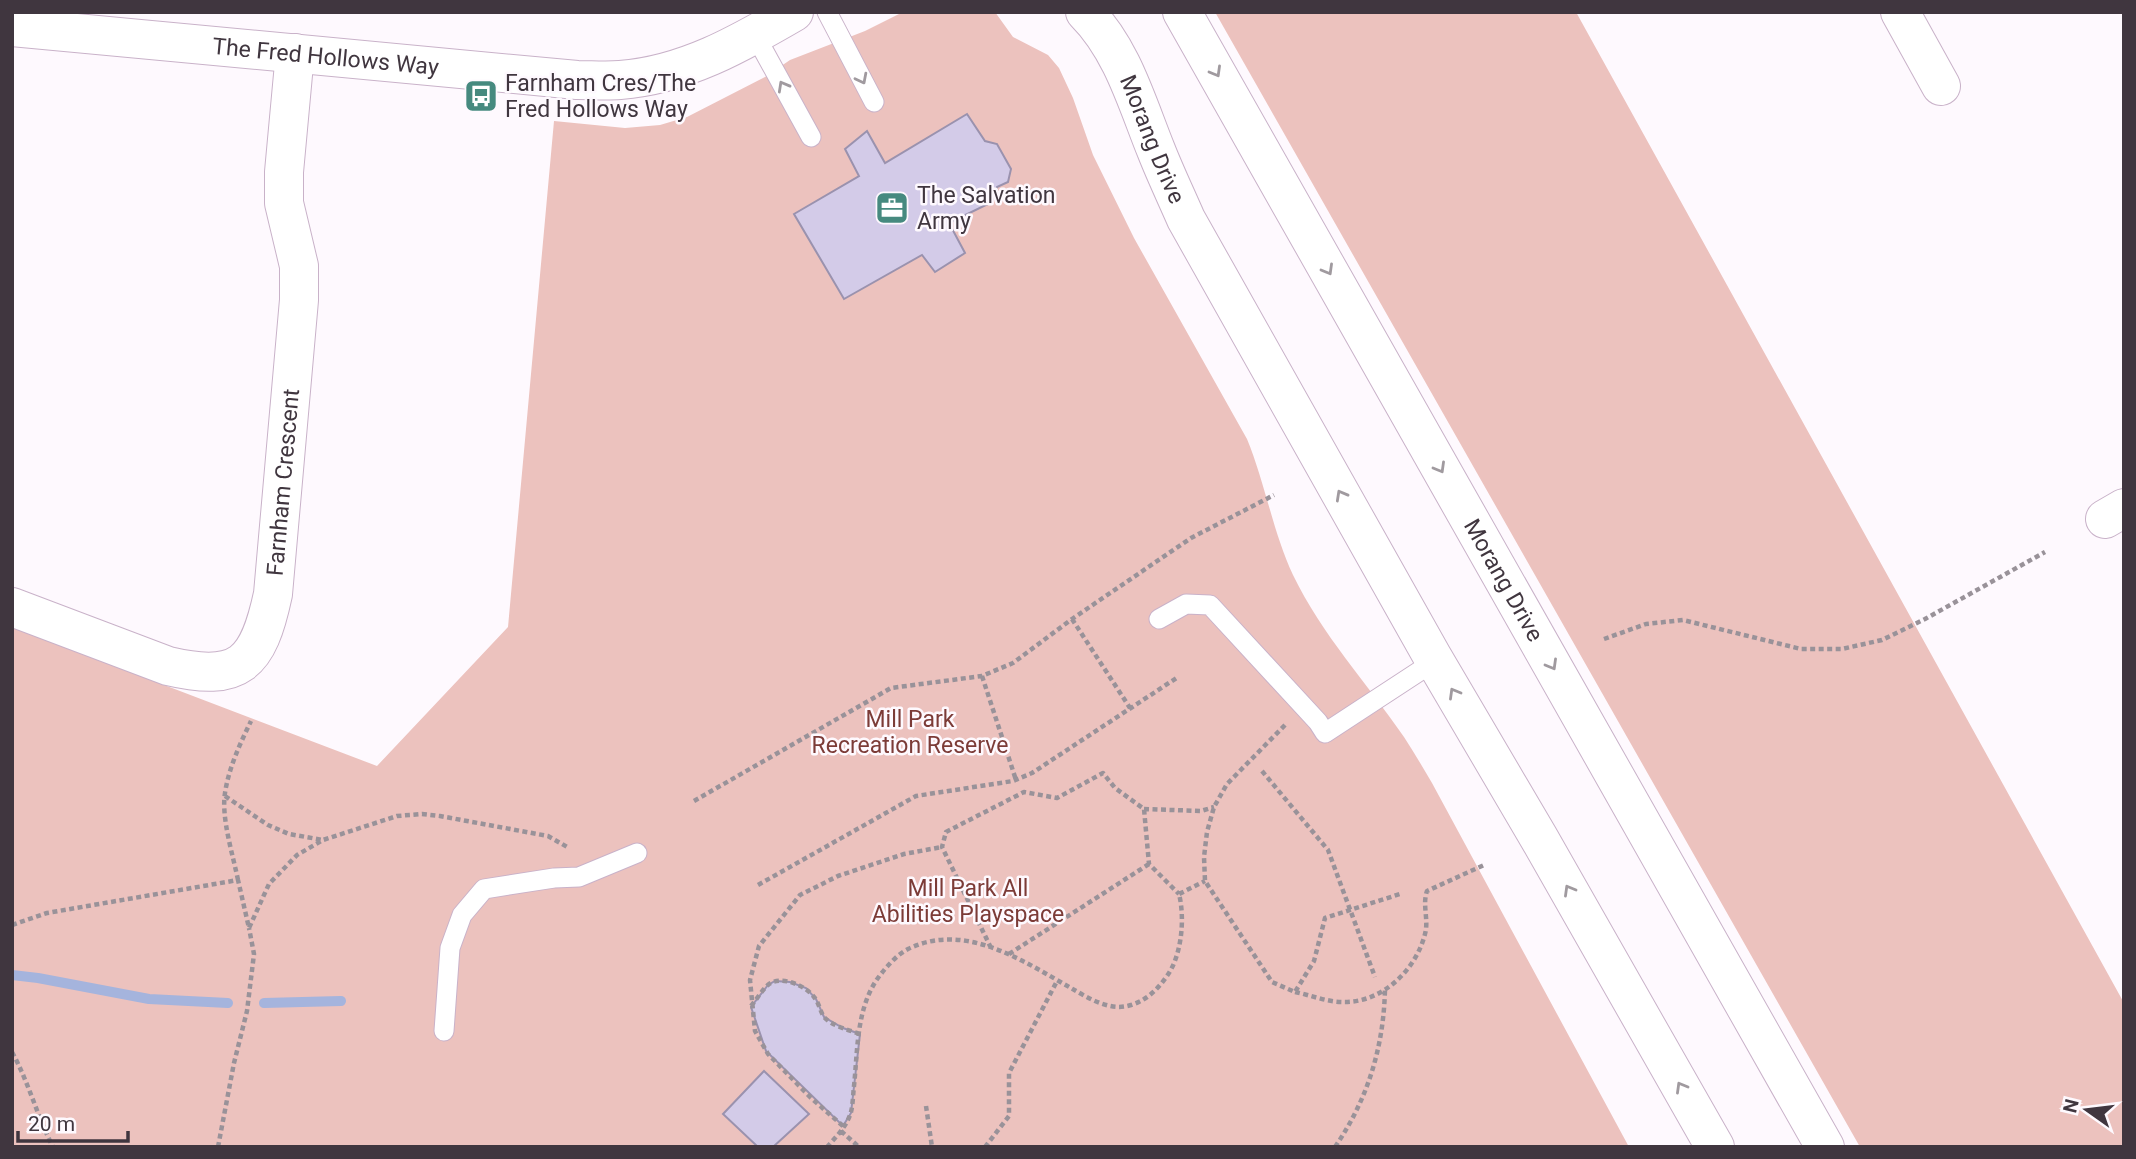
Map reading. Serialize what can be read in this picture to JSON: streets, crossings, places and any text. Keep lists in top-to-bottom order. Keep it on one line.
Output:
{"streets":{"main road":["The Fred Hollows Way","Morang Drive","Farnham Crescent"]},"crossings":[["The Fred Hollows Way","Farnham Crescent"]],"parks":["Mill Park Recreation Reserve","Mill Park All Abilities Playspace"],"places":{"bus stop":["Farnham Cres/The Fred Hollows Way"],"office":["The Salvation Army"]},"scale_bar":"20 m","north":"left"}
